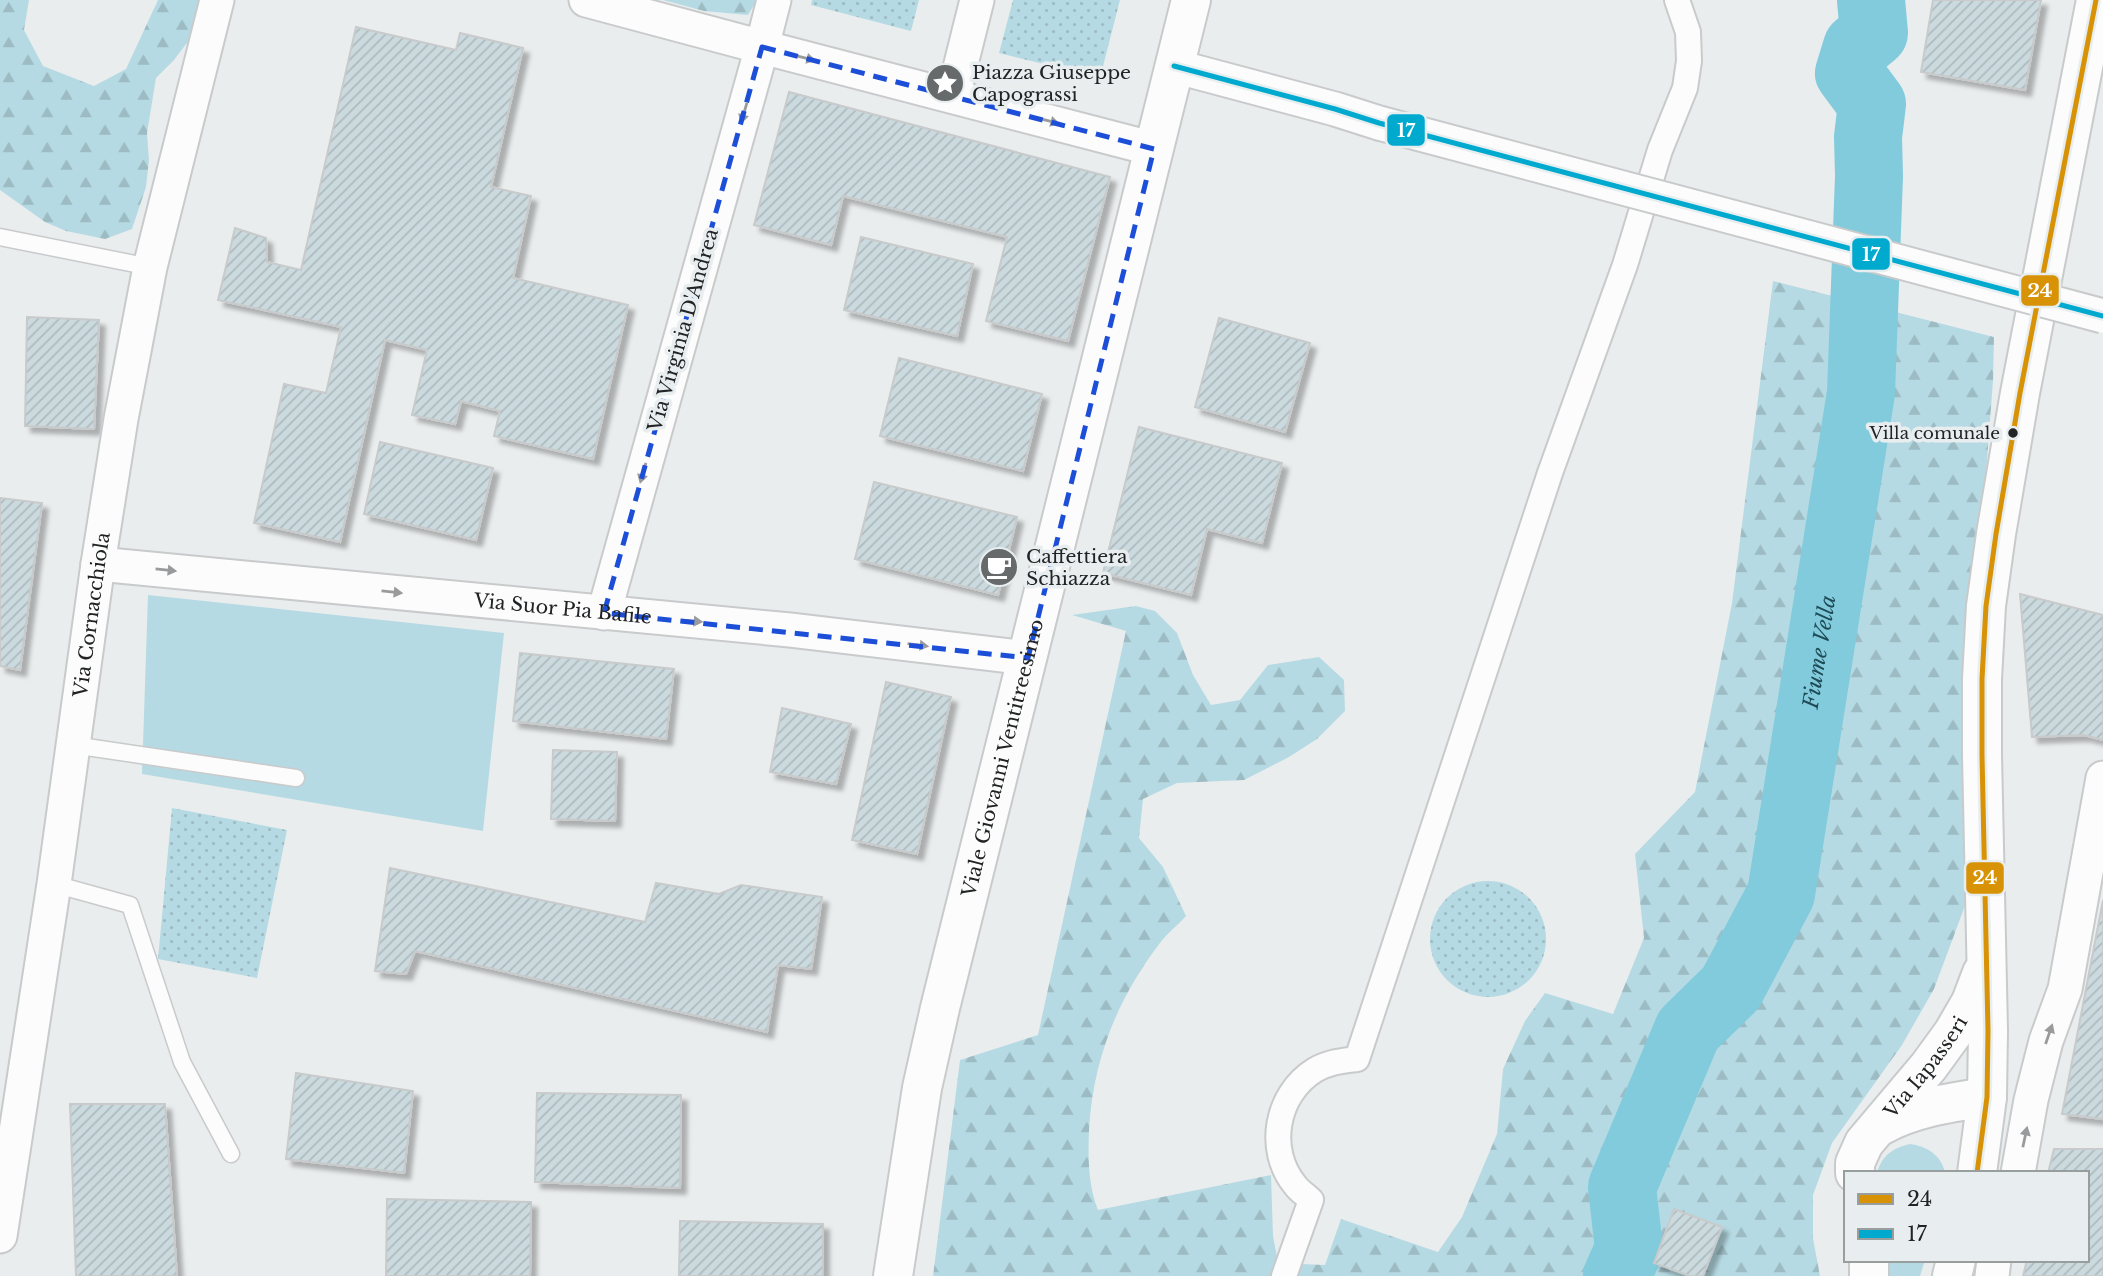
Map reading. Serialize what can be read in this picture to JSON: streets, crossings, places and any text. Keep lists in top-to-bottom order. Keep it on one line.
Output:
{"streets":{"street":["Via Virginia D'Andrea","Via Suor Pia Bafile","Via Cornacchiola","Viale Giovanni Ventitreesimo","Via Iapasseri"]},"crossings":[["Via Virginia D'Andrea","Via Suor Pia Bafile"],["Via Suor Pia Bafile","Via Cornacchiola"],["Via Suor Pia Bafile","Viale Giovanni Ventitreesimo"]],"one_way":["Via Virginia D'Andrea","Via Suor Pia Bafile"],"water":["Fiume Vella"],"places":{"place":["Piazza Giuseppe Capograssi"],"other":["Villa comunale"],"cafe":["Caffettiera Schiazza"]},"lines":["transit line 24","transit line 17"],"legend":["24","17"]}
